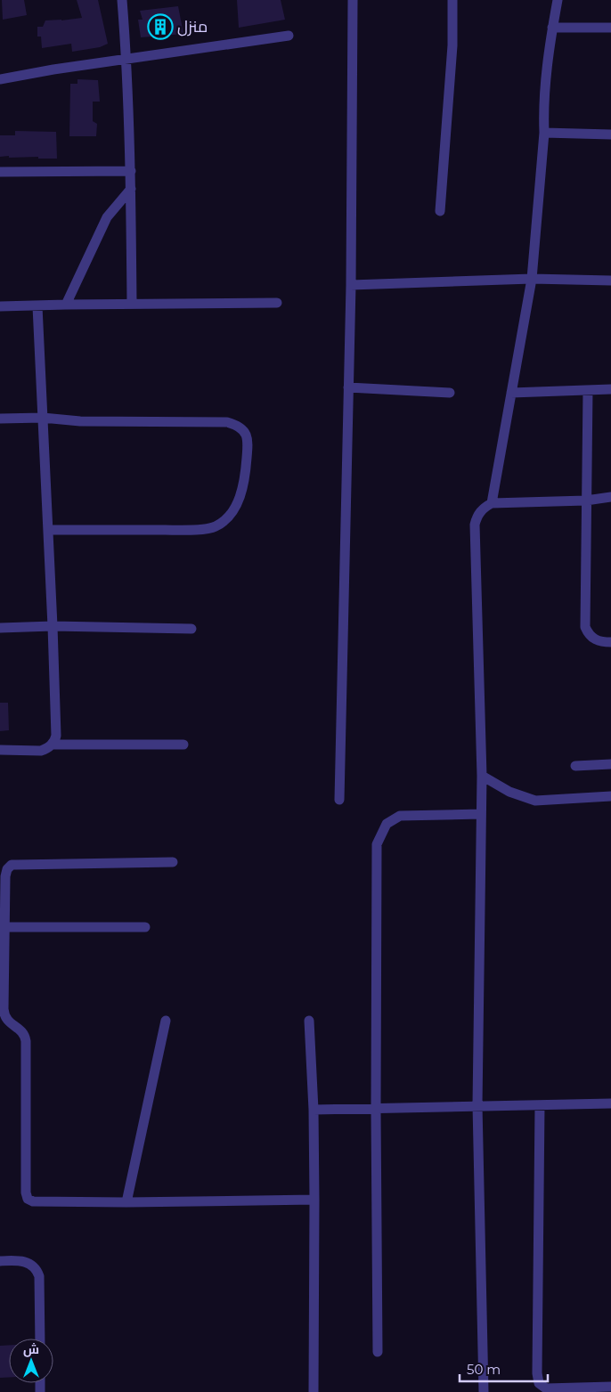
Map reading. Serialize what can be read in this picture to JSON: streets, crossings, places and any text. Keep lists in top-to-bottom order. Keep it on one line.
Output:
{"places":{"building":["منزل"]},"scale_bar":"50 m","north":"top"}
